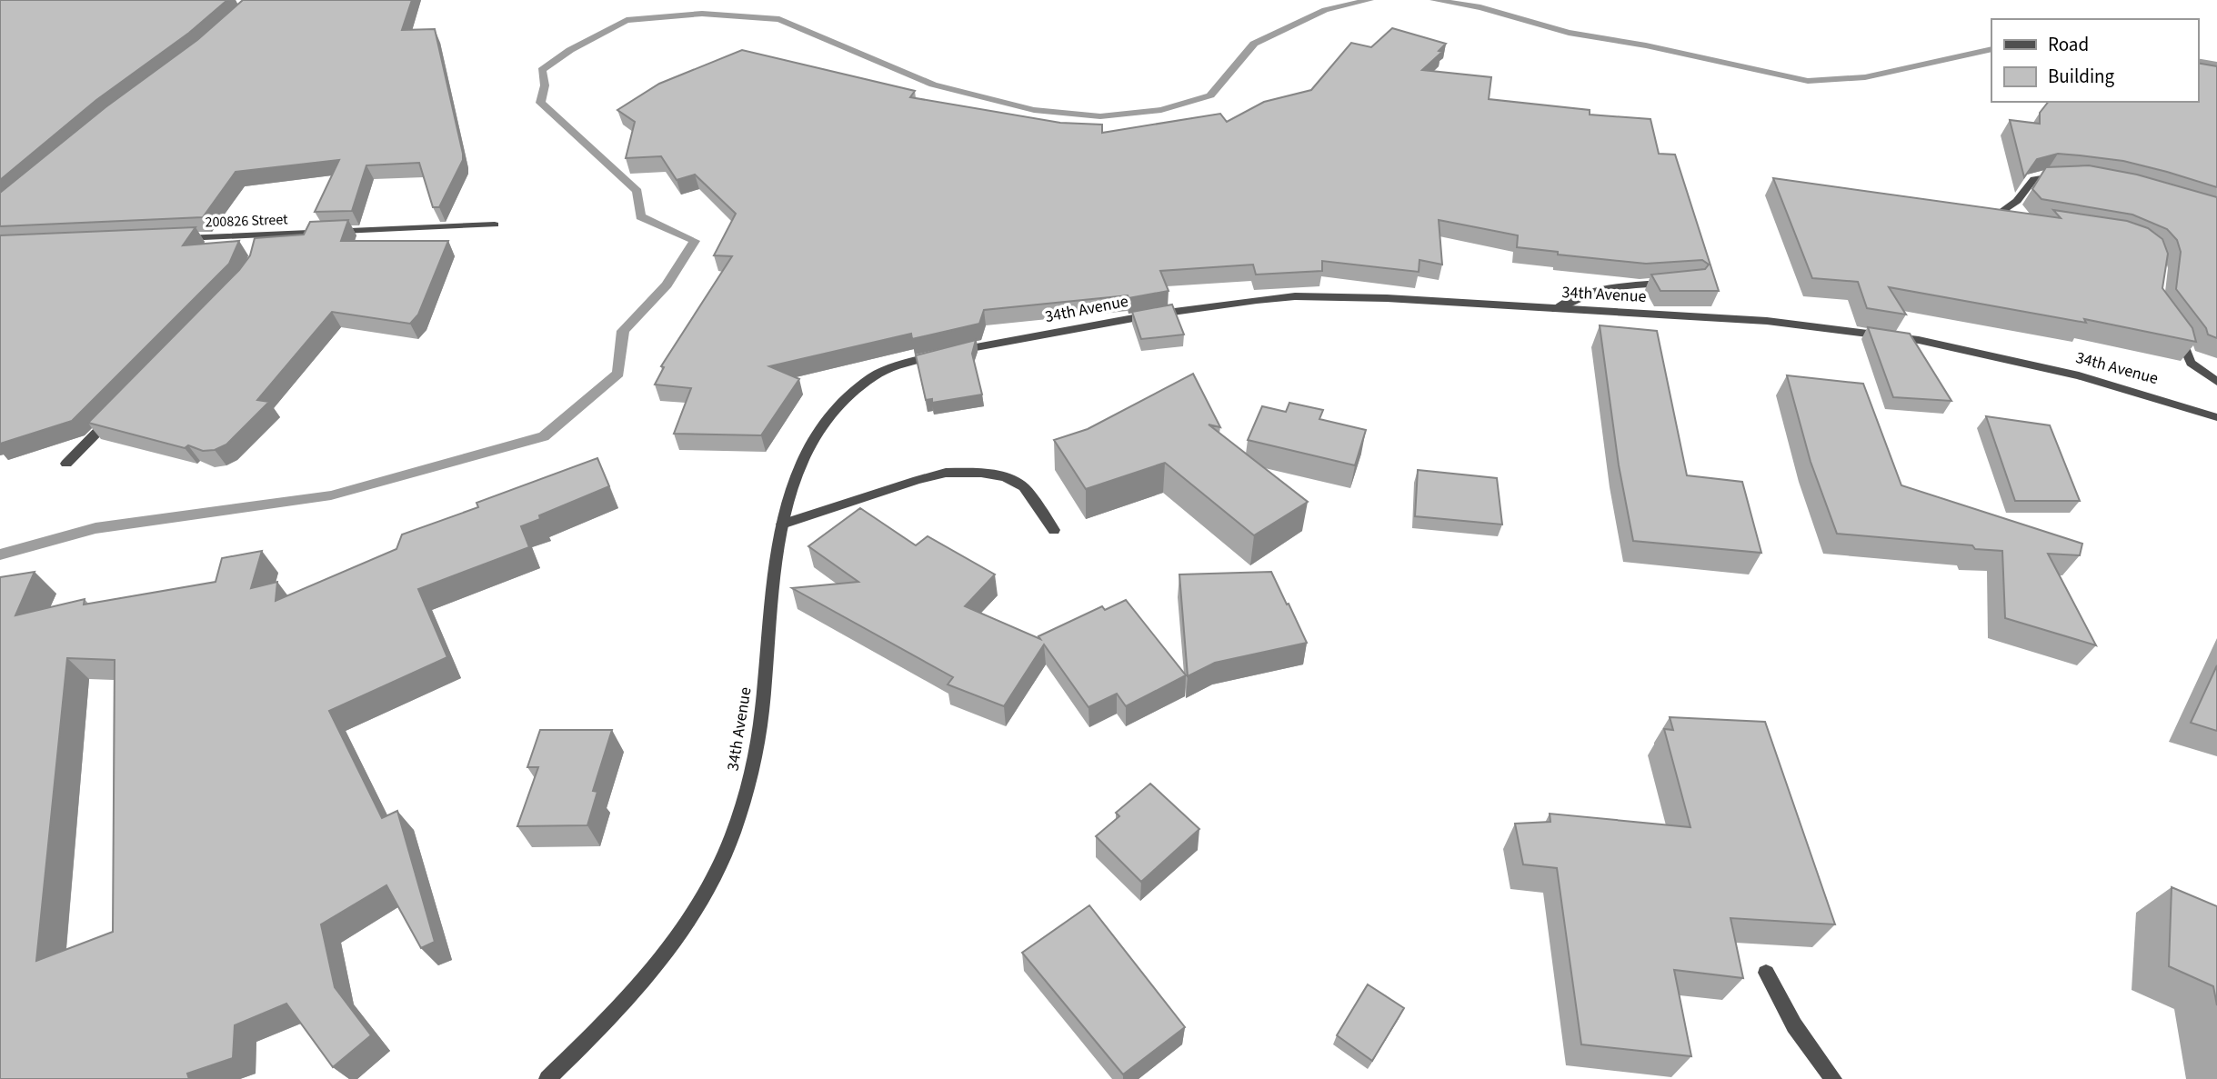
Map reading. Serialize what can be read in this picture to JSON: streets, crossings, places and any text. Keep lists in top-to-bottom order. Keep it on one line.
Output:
{"streets":{"street":["200826 Street","34th Avenue"]},"legend":["Road","Building"]}
